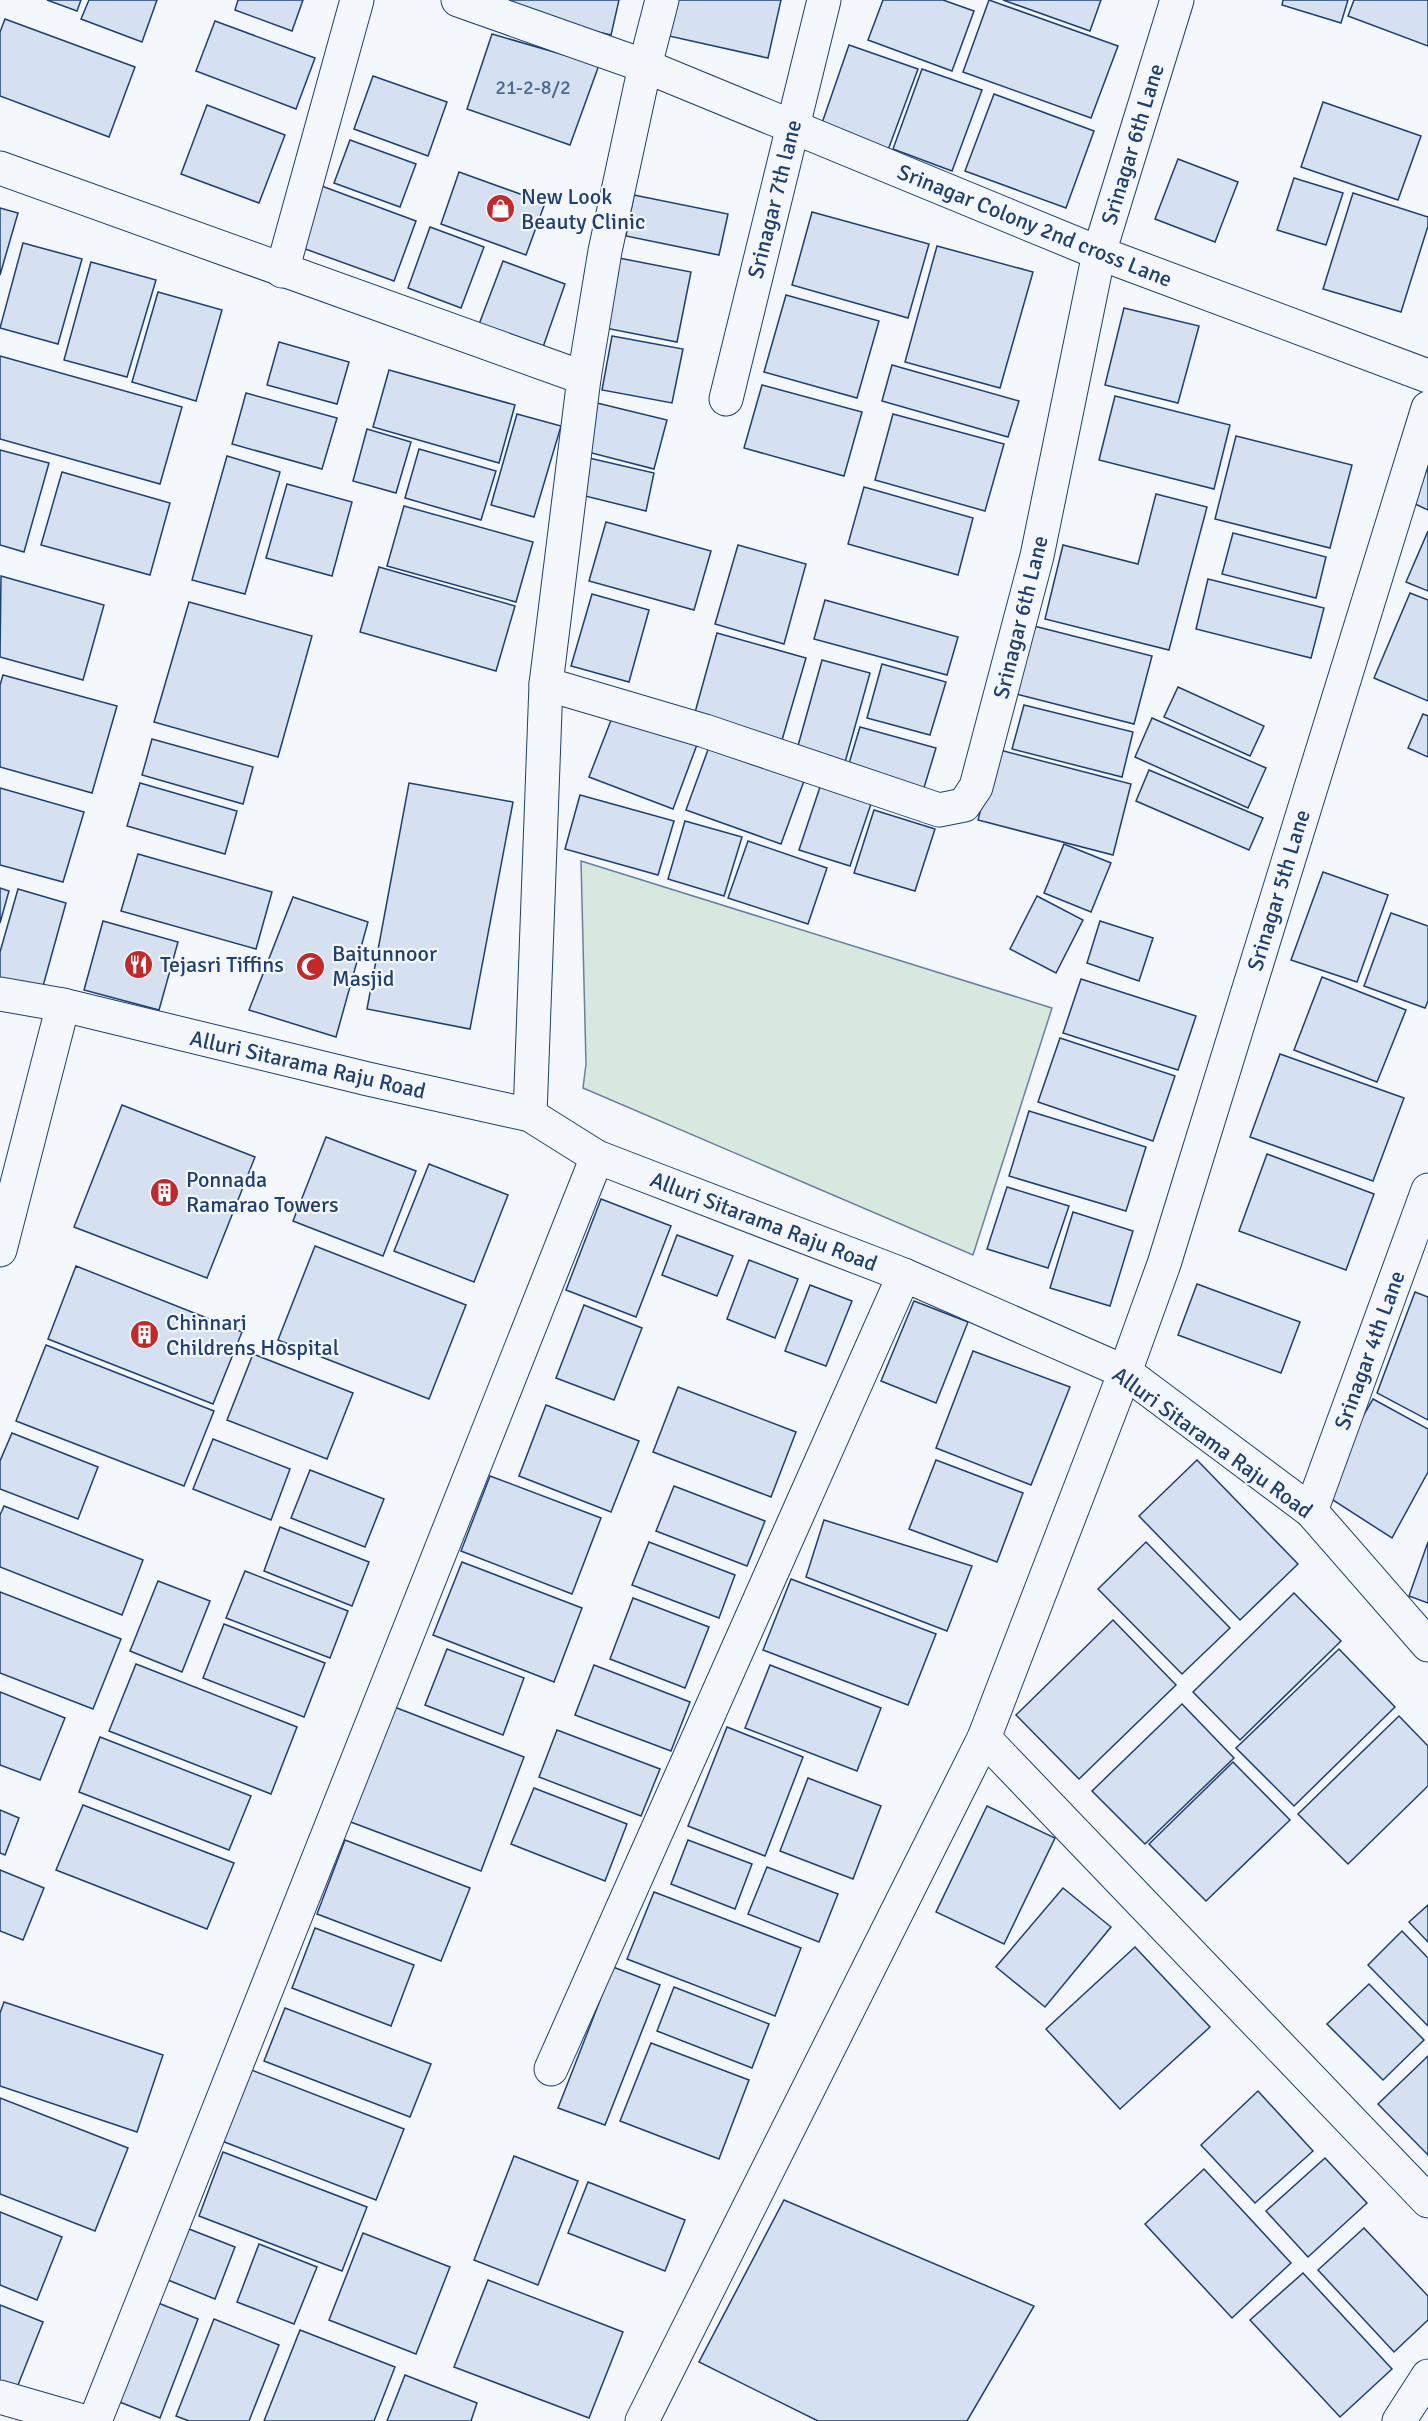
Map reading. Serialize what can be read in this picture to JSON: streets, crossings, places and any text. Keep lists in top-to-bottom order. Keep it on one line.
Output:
{"streets":{"street":["Srinagar 6th Lane","Srinagar 7th lane","Srinagar Colony 2nd cross Lane","Srinagar 5th Lane","Alluri Sitarama Raju Road","Srinagar 4th Lane"]},"crossings":[["Srinagar 6th Lane","Srinagar Colony 2nd cross Lane"],["Srinagar 7th lane","Srinagar Colony 2nd cross Lane"],["Srinagar 5th Lane","Alluri Sitarama Raju Road"],["Alluri Sitarama Raju Road","Srinagar 4th Lane"]],"places":{"shop":["New Look Beauty Clinic"],"restaurant":["Tejasri Tiffins"],"mosque":["Baitunnoor Masjid"],"building":["Ponnada Ramarao Towers","Chinnari Childrens Hospital"]},"house_numbers":["21-2-8/2"]}
